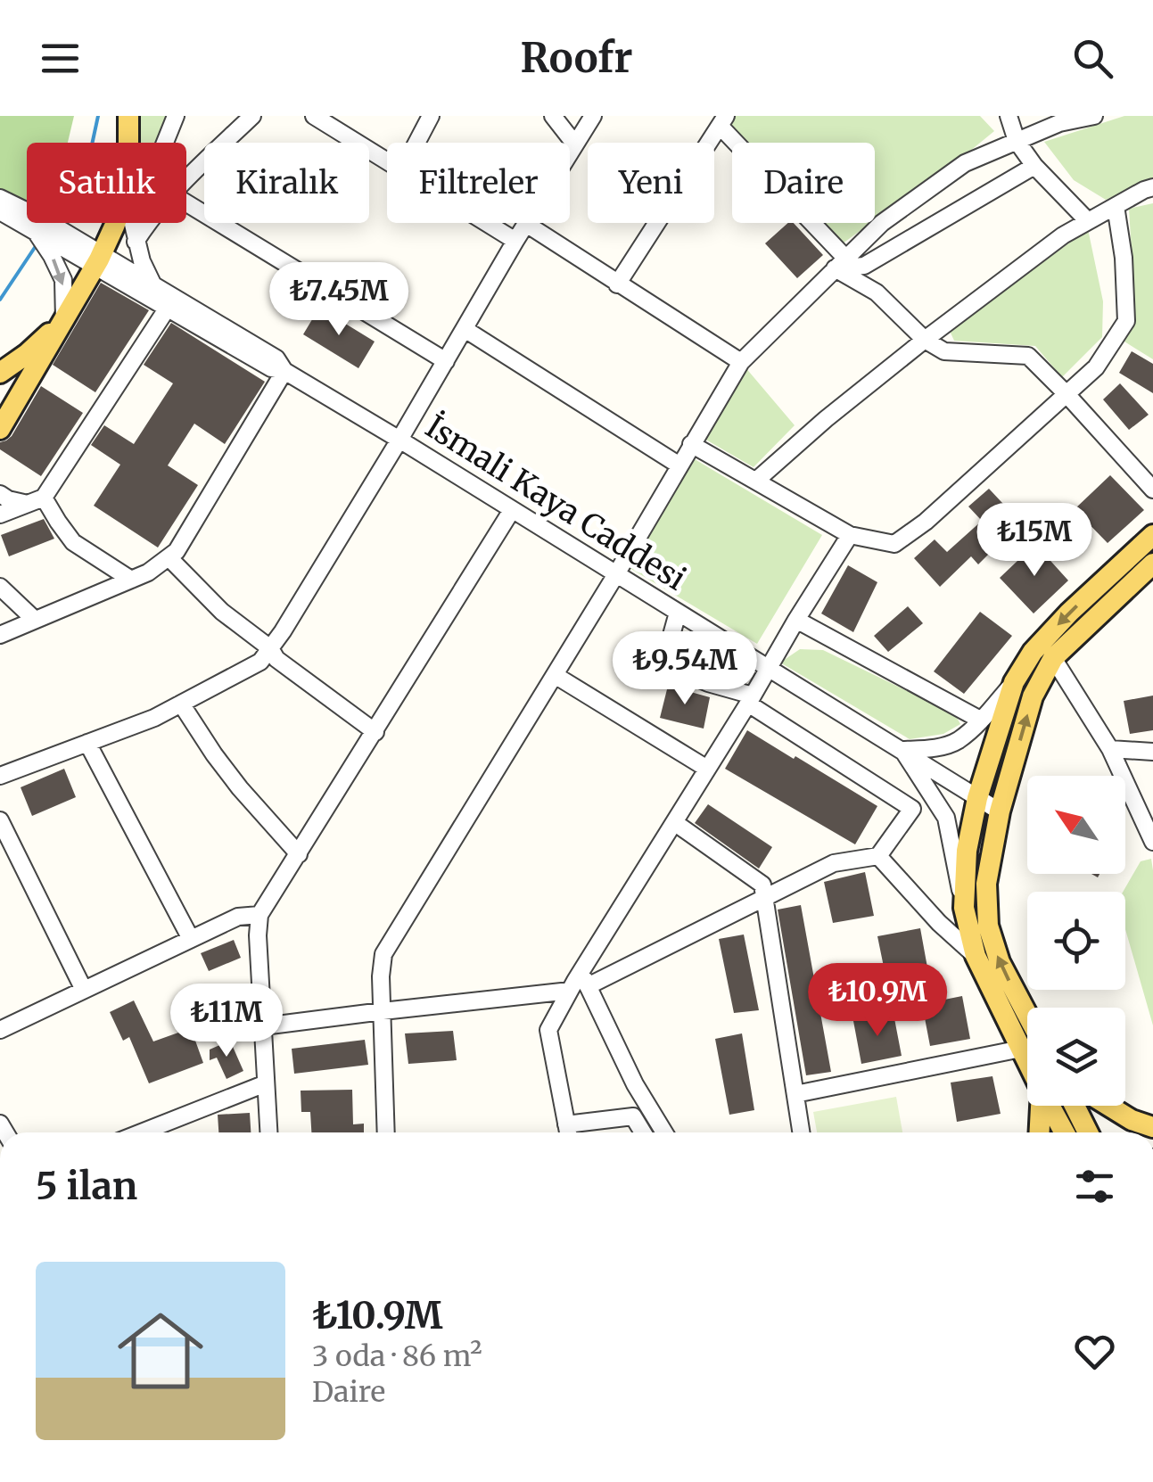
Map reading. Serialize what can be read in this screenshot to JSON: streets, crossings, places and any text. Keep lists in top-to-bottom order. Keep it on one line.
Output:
{"streets":{"street":["İsmali Kaya Caddesi"]},"north":"top left","page":{"header":"Roofr","chip":["Satılık","Kiralık","Filtreler","Yeni","Daire"],"price":["₺7.45M","₺15M","₺9.54M","₺10.9M","₺11M"],"heading":"5 ilan","list":[{"name":"₺10.9M","note":"3 oda · 86 m² · Daire"}]}}
